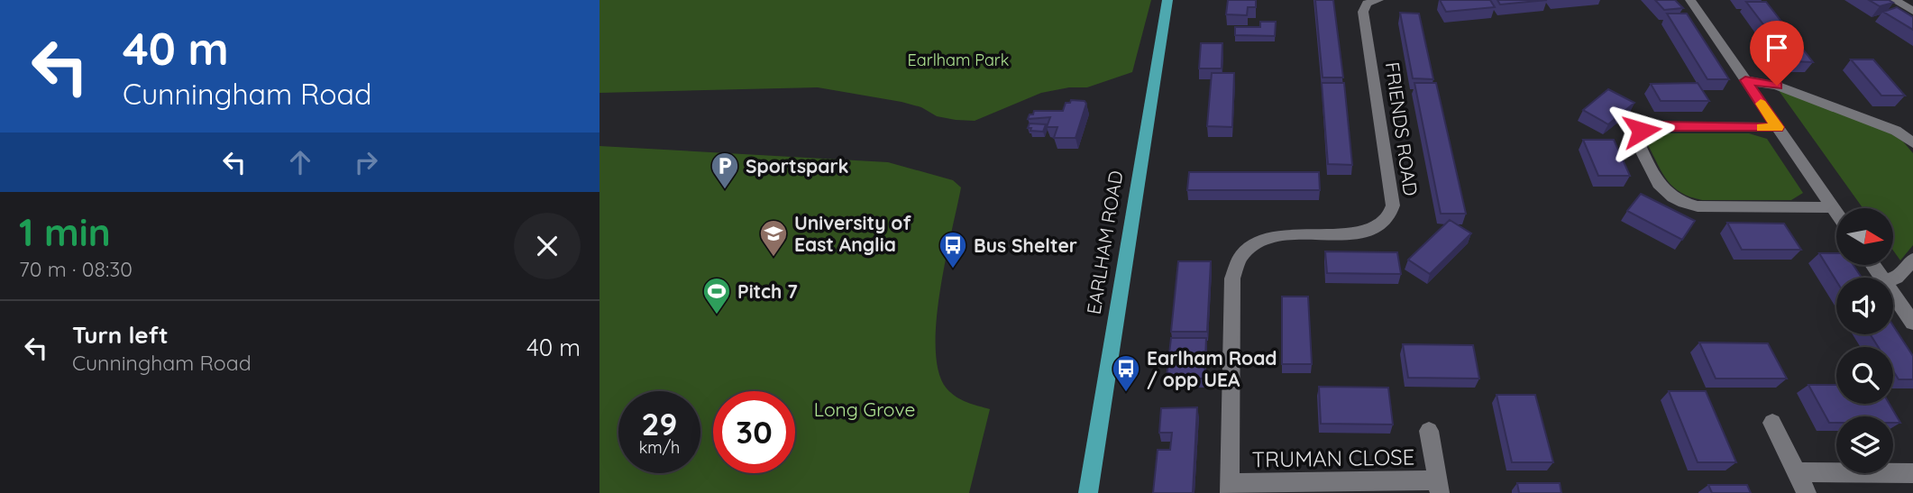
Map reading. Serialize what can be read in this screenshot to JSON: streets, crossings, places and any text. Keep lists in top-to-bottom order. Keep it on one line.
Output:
{"streets":{"main road":["EARLHAM ROAD"],"street":["FRIENDS ROAD","TRUMAN CLOSE"]},"crossings":[["FRIENDS ROAD","TRUMAN CLOSE"]],"parks":["Earlham Park","Long Grove"],"places":{"parking":["Sportspark"],"school or university":["University of East Anglia"],"bus stop":["Bus Shelter","Earlham Road / opp UEA"],"sports":["Pitch 7"]},"north":"right","page":{"turn":["40 m","Cunningham Road"],"heading":["1 min","70 m · 08:30"],"list":[{"name":"Turn left","note":"Cunningham Road","value":"40 m"}],"speed":"29 km/h","limit":"30"}}
